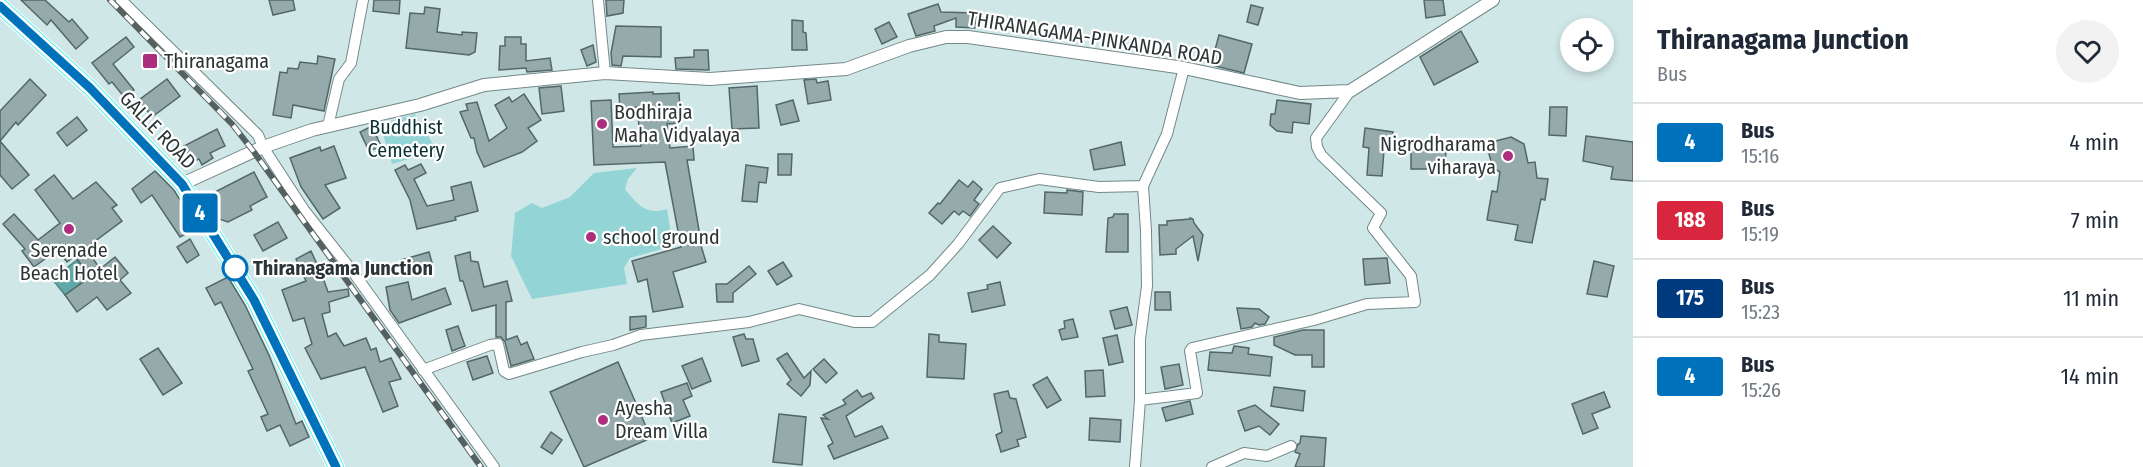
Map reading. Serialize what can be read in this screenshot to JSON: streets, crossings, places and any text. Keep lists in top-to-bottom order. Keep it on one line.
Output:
{"streets":{"highway":["GALLE ROAD"],"street":["THIRANAGAMA-PINKANDA ROAD"]},"crossings":[["THIRANAGAMA-PINKANDA ROAD","GALLE ROAD"]],"parks":["Buddhist Cemetery"],"places":{"transit":["Thiranagama"],"other":["Bodhiraja Maha Vidyalaya","Nigrodharama viharaya","Serenade Beach Hotel","school ground","Thiranagama Junction","Ayesha Dream Villa"]},"lines":["bus line 4"],"page":{"on_map":"4","heading":["Thiranagama Junction","Bus"],"list":[{"mark":"4","name":"Bus","note":"15:16","value":"4 min"},{"mark":"188","name":"Bus","note":"15:19","value":"7 min"},{"mark":"175","name":"Bus","note":"15:23","value":"11 min"},{"mark":"4","name":"Bus","note":"15:26","value":"14 min"}]}}
